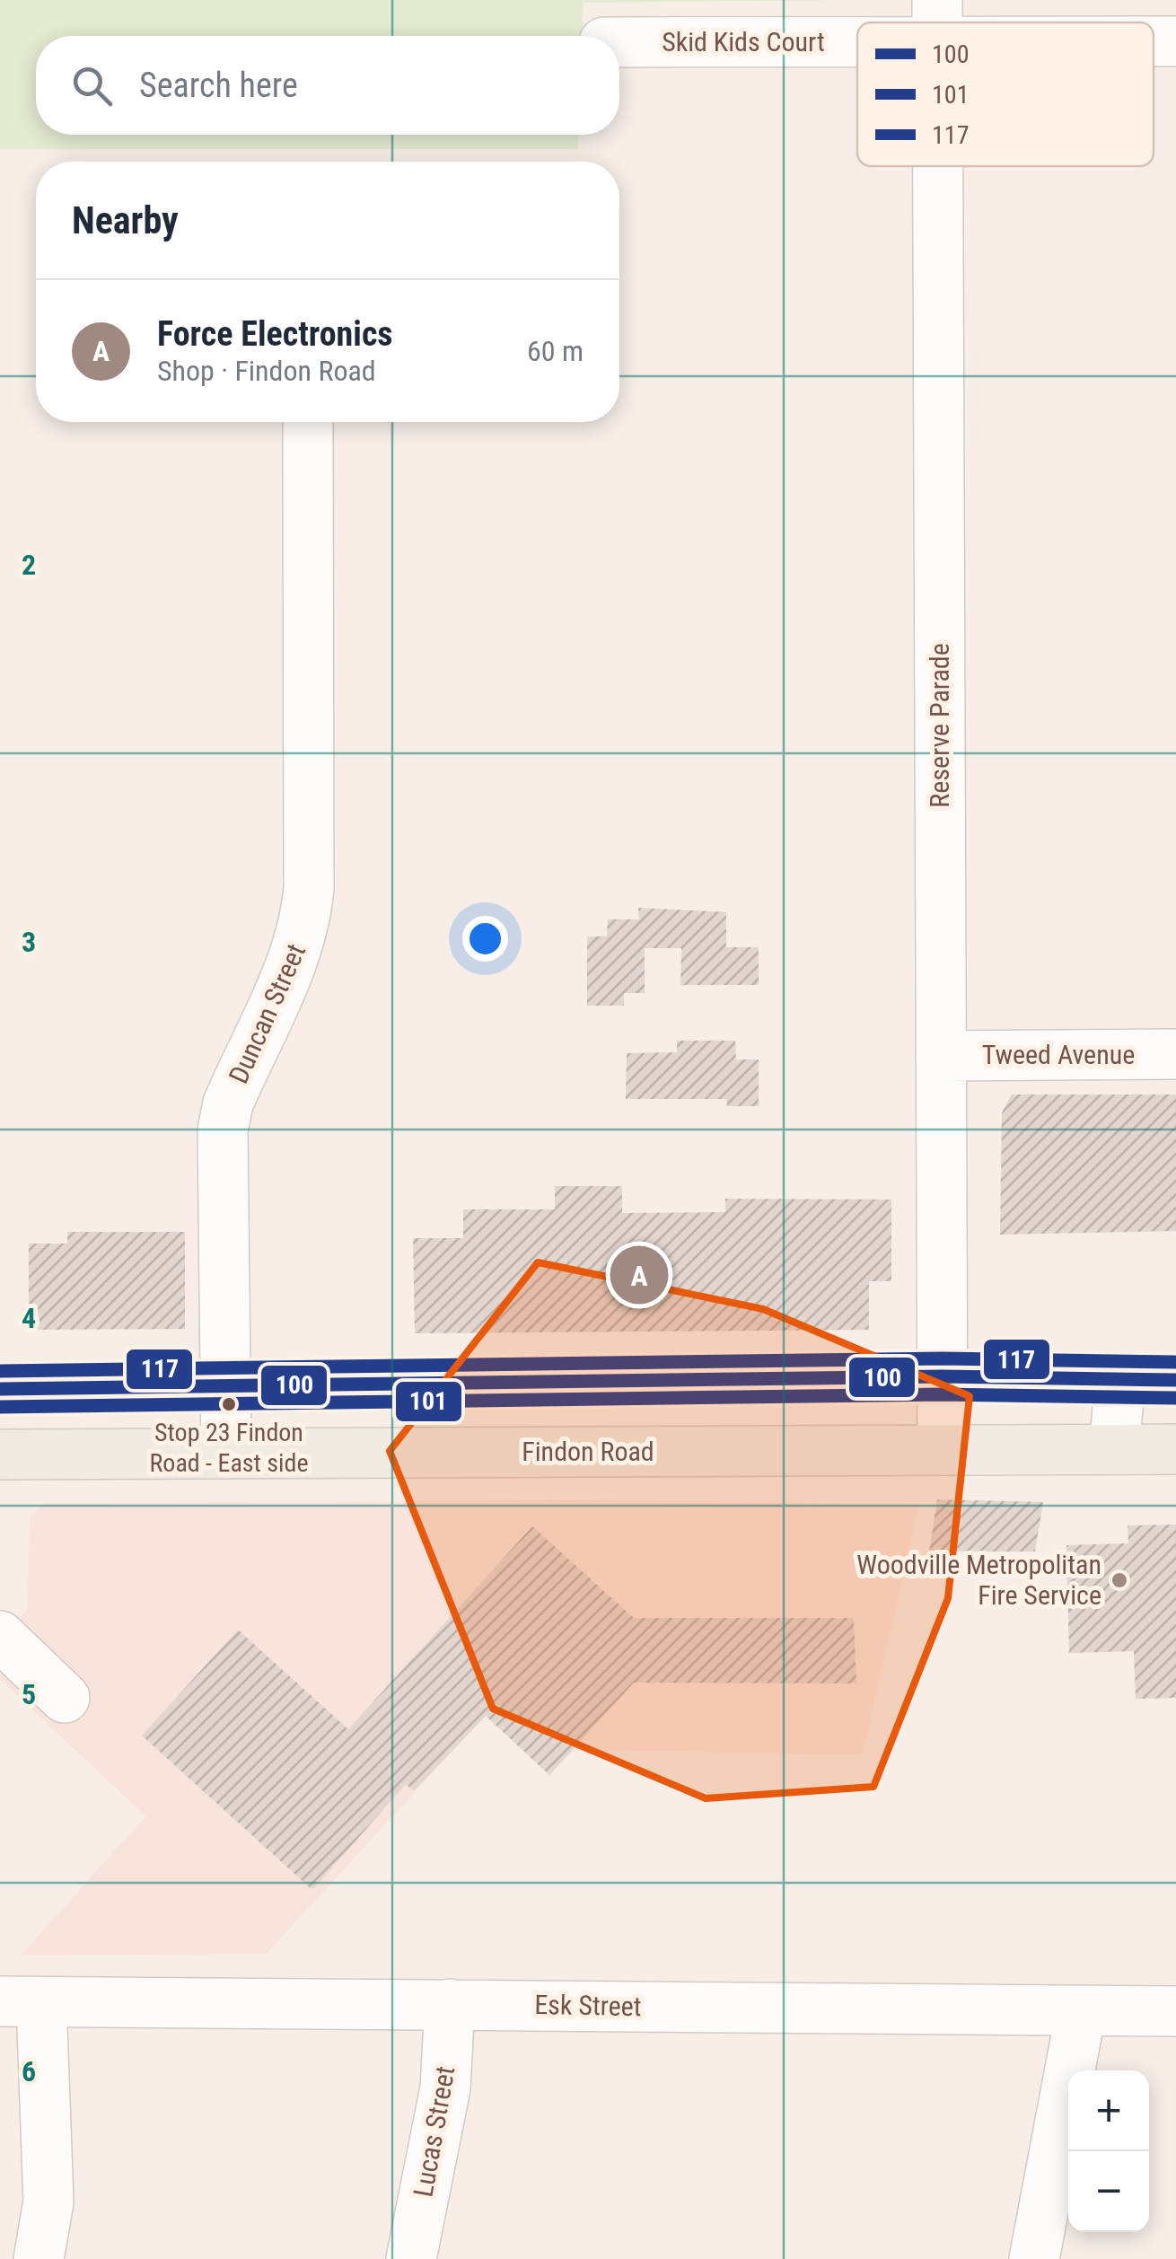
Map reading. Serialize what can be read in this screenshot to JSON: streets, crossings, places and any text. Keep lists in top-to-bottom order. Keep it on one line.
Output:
{"streets":{"main road":["Findon Road"],"street":["Skid Kids Court","Reserve Parade","Duncan Street","Tweed Avenue","Esk Street","Lucas Street"]},"crossings":[["Reserve Parade","Tweed Avenue"],["Reserve Parade","Findon Road"],["Duncan Street","Findon Road"],["Esk Street","Lucas Street"]],"places":["Stop 23 Findon Road - East side","Woodville Metropolitan Fire Service"],"lines":["transit line 117","transit line 100","transit line 101"],"legend":["100","101","117"],"page":{"search":"Search here","heading":"Nearby","list":[{"mark":"A","name":"Force Electronics","note":"Shop · Findon Road","value":"60 m"}],"pins":"A","map_buttons":["+","−"]},"grid":{"rows":["2","3","4","5","6"]}}
